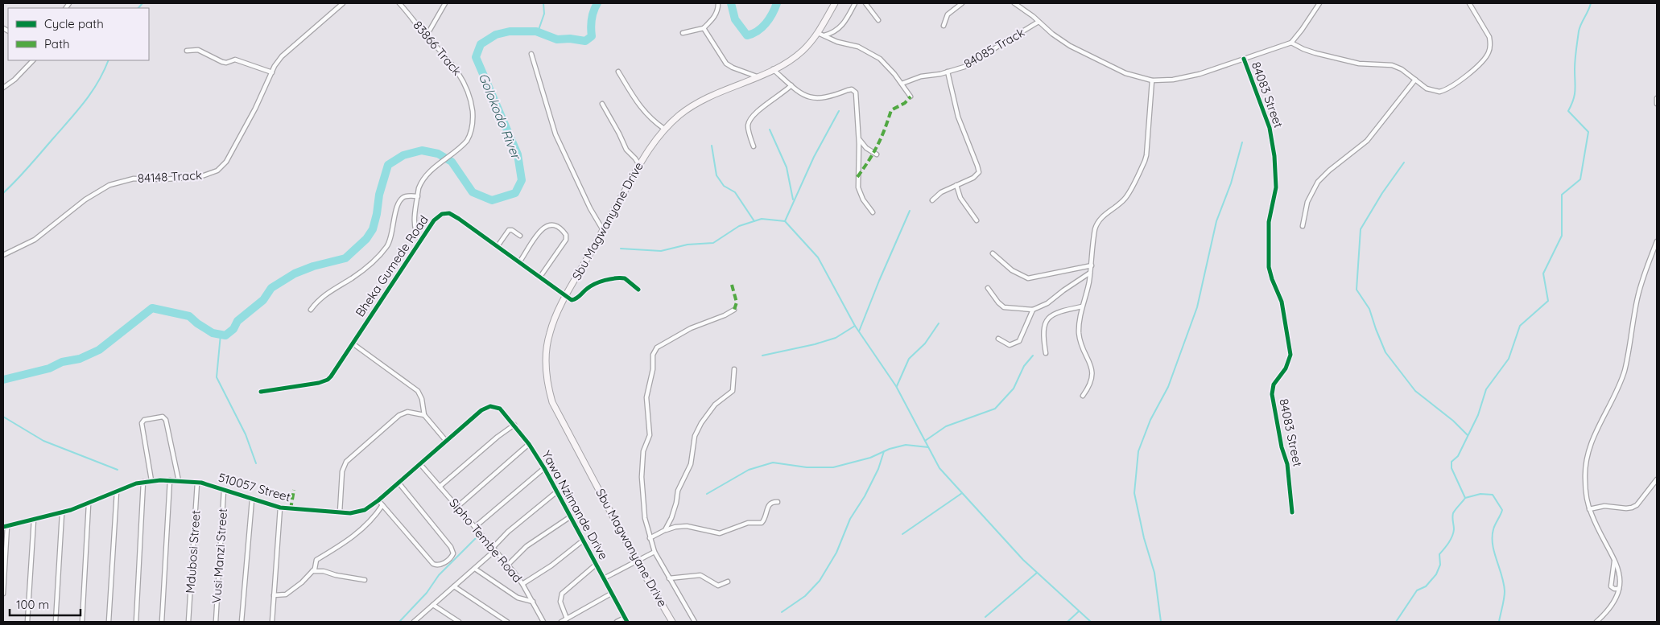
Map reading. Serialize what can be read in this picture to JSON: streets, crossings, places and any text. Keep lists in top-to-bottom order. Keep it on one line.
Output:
{"streets":{"main road":["Sbu Magwanyane Drive"],"street":["83866 Track","84085 Track","84083 Street","84148 Track","Bheka Gumede Road","510057 Street","Yawa Nzimande Drive","Sipho Tembe Road","Mdubosi Street","Vusi Manzi Street"]},"crossings":[["83866 Track","Bheka Gumede Road"],["Sbu Magwanyane Drive","Bheka Gumede Road"],["510057 Street","Yawa Nzimande Drive"],["510057 Street","Sipho Tembe Road"],["510057 Street","Mdubosi Street"],["510057 Street","Vusi Manzi Street"]],"water":["Golokodo River"],"legend":["Cycle path","Path"],"scale_bar":"100 m"}
